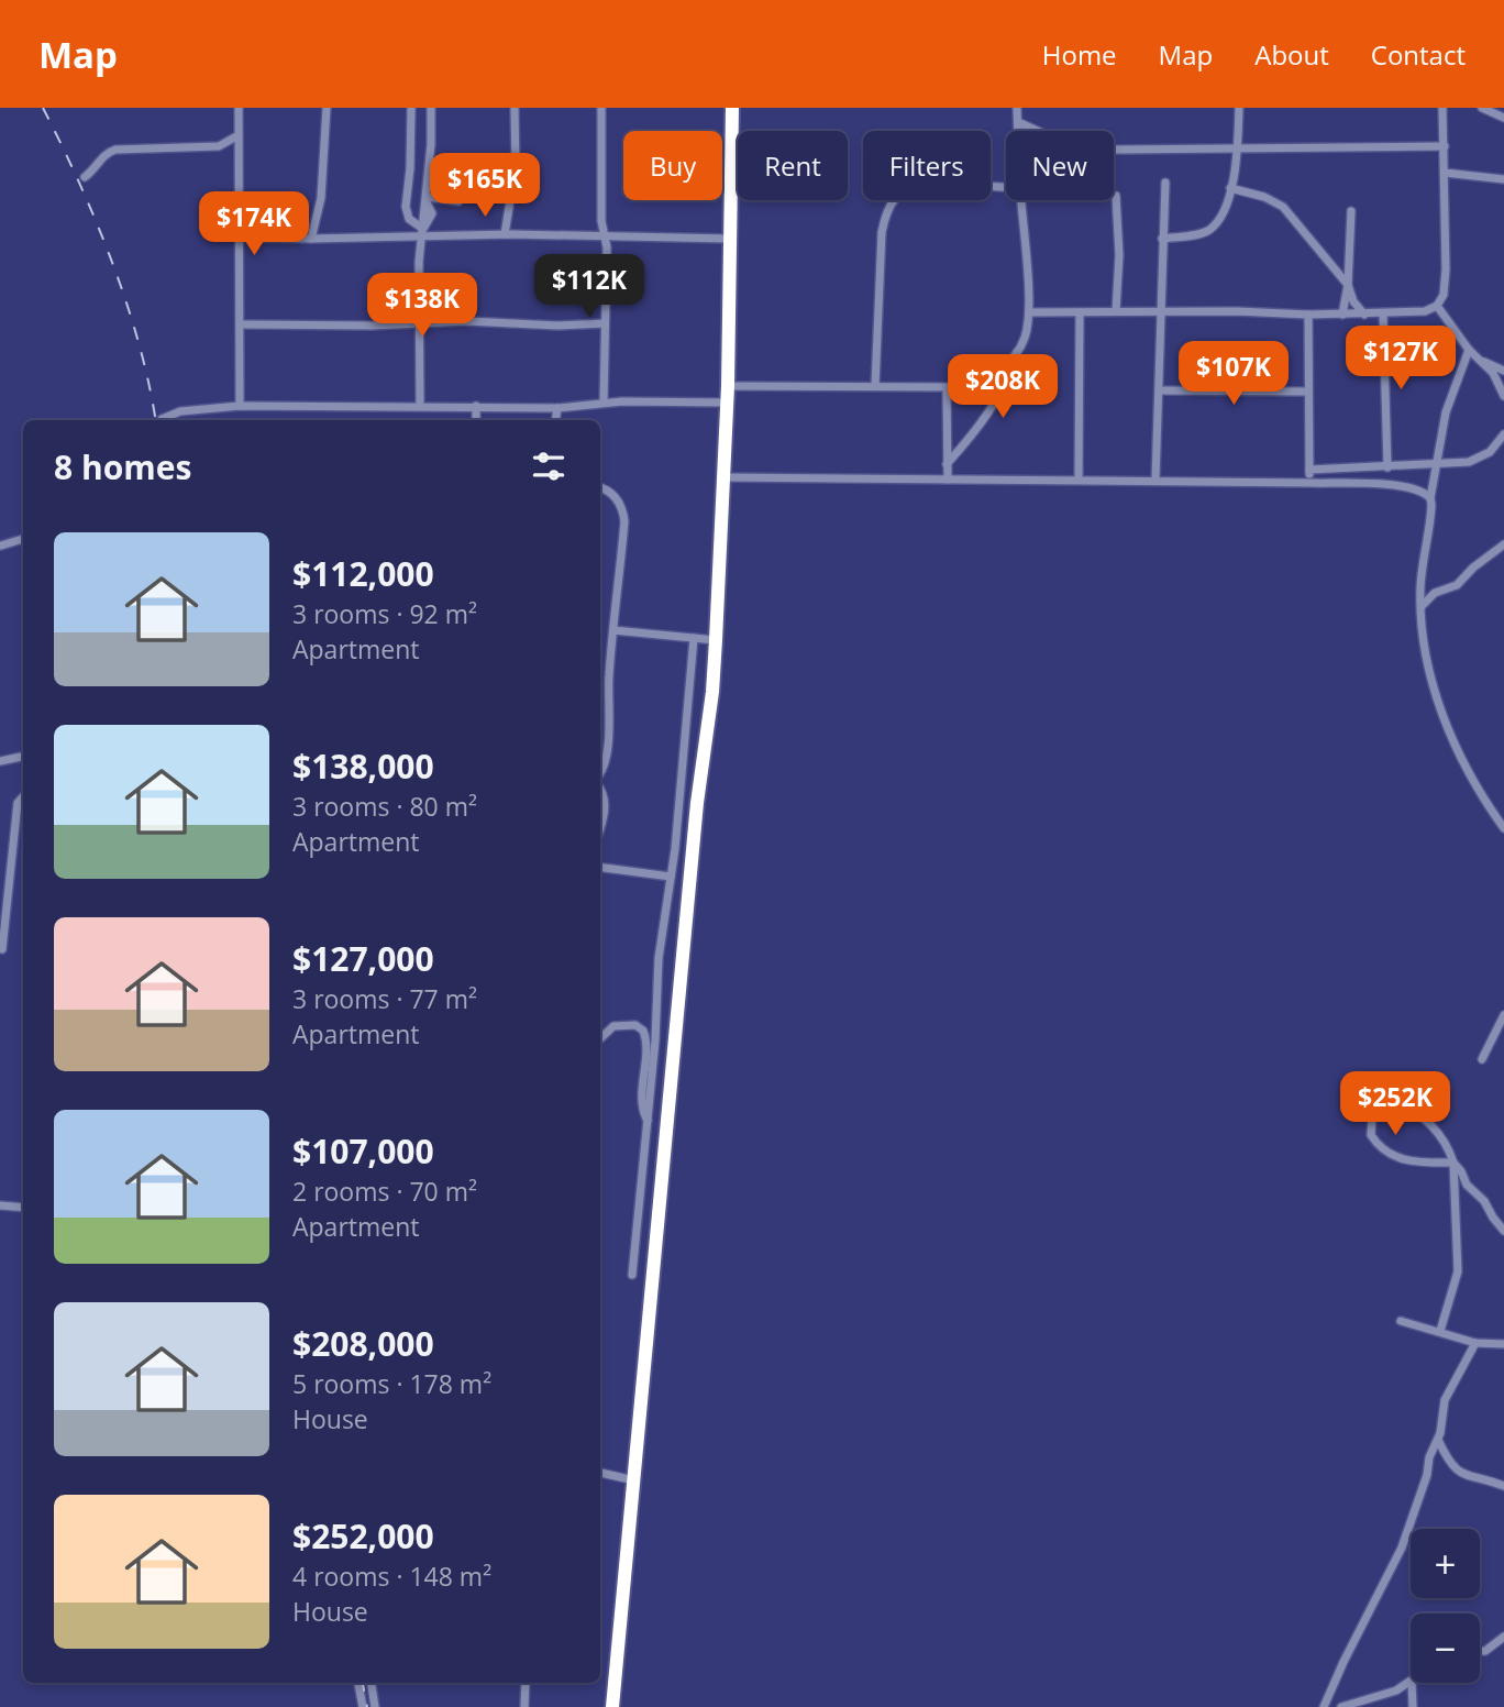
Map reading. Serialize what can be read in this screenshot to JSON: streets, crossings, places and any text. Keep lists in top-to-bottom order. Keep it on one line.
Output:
{"page":{"header":"Map","nav":["Home","Map","About","Contact"],"chip":["Buy","Rent","Filters","New"],"price":["$165K","$174K","$112K","$138K","$127K","$107K","$208K","$252K"],"heading":"8 homes","list":[{"name":"$112,000","note":"3 rooms · 92 m² · Apartment"},{"name":"$138,000","note":"3 rooms · 80 m² · Apartment"},{"name":"$127,000","note":"3 rooms · 77 m² · Apartment"},{"name":"$107,000","note":"2 rooms · 70 m² · Apartment"},{"name":"$208,000","note":"5 rooms · 178 m² · House"},{"name":"$252,000","note":"4 rooms · 148 m² · House"}],"map_buttons":["+","−"]}}
